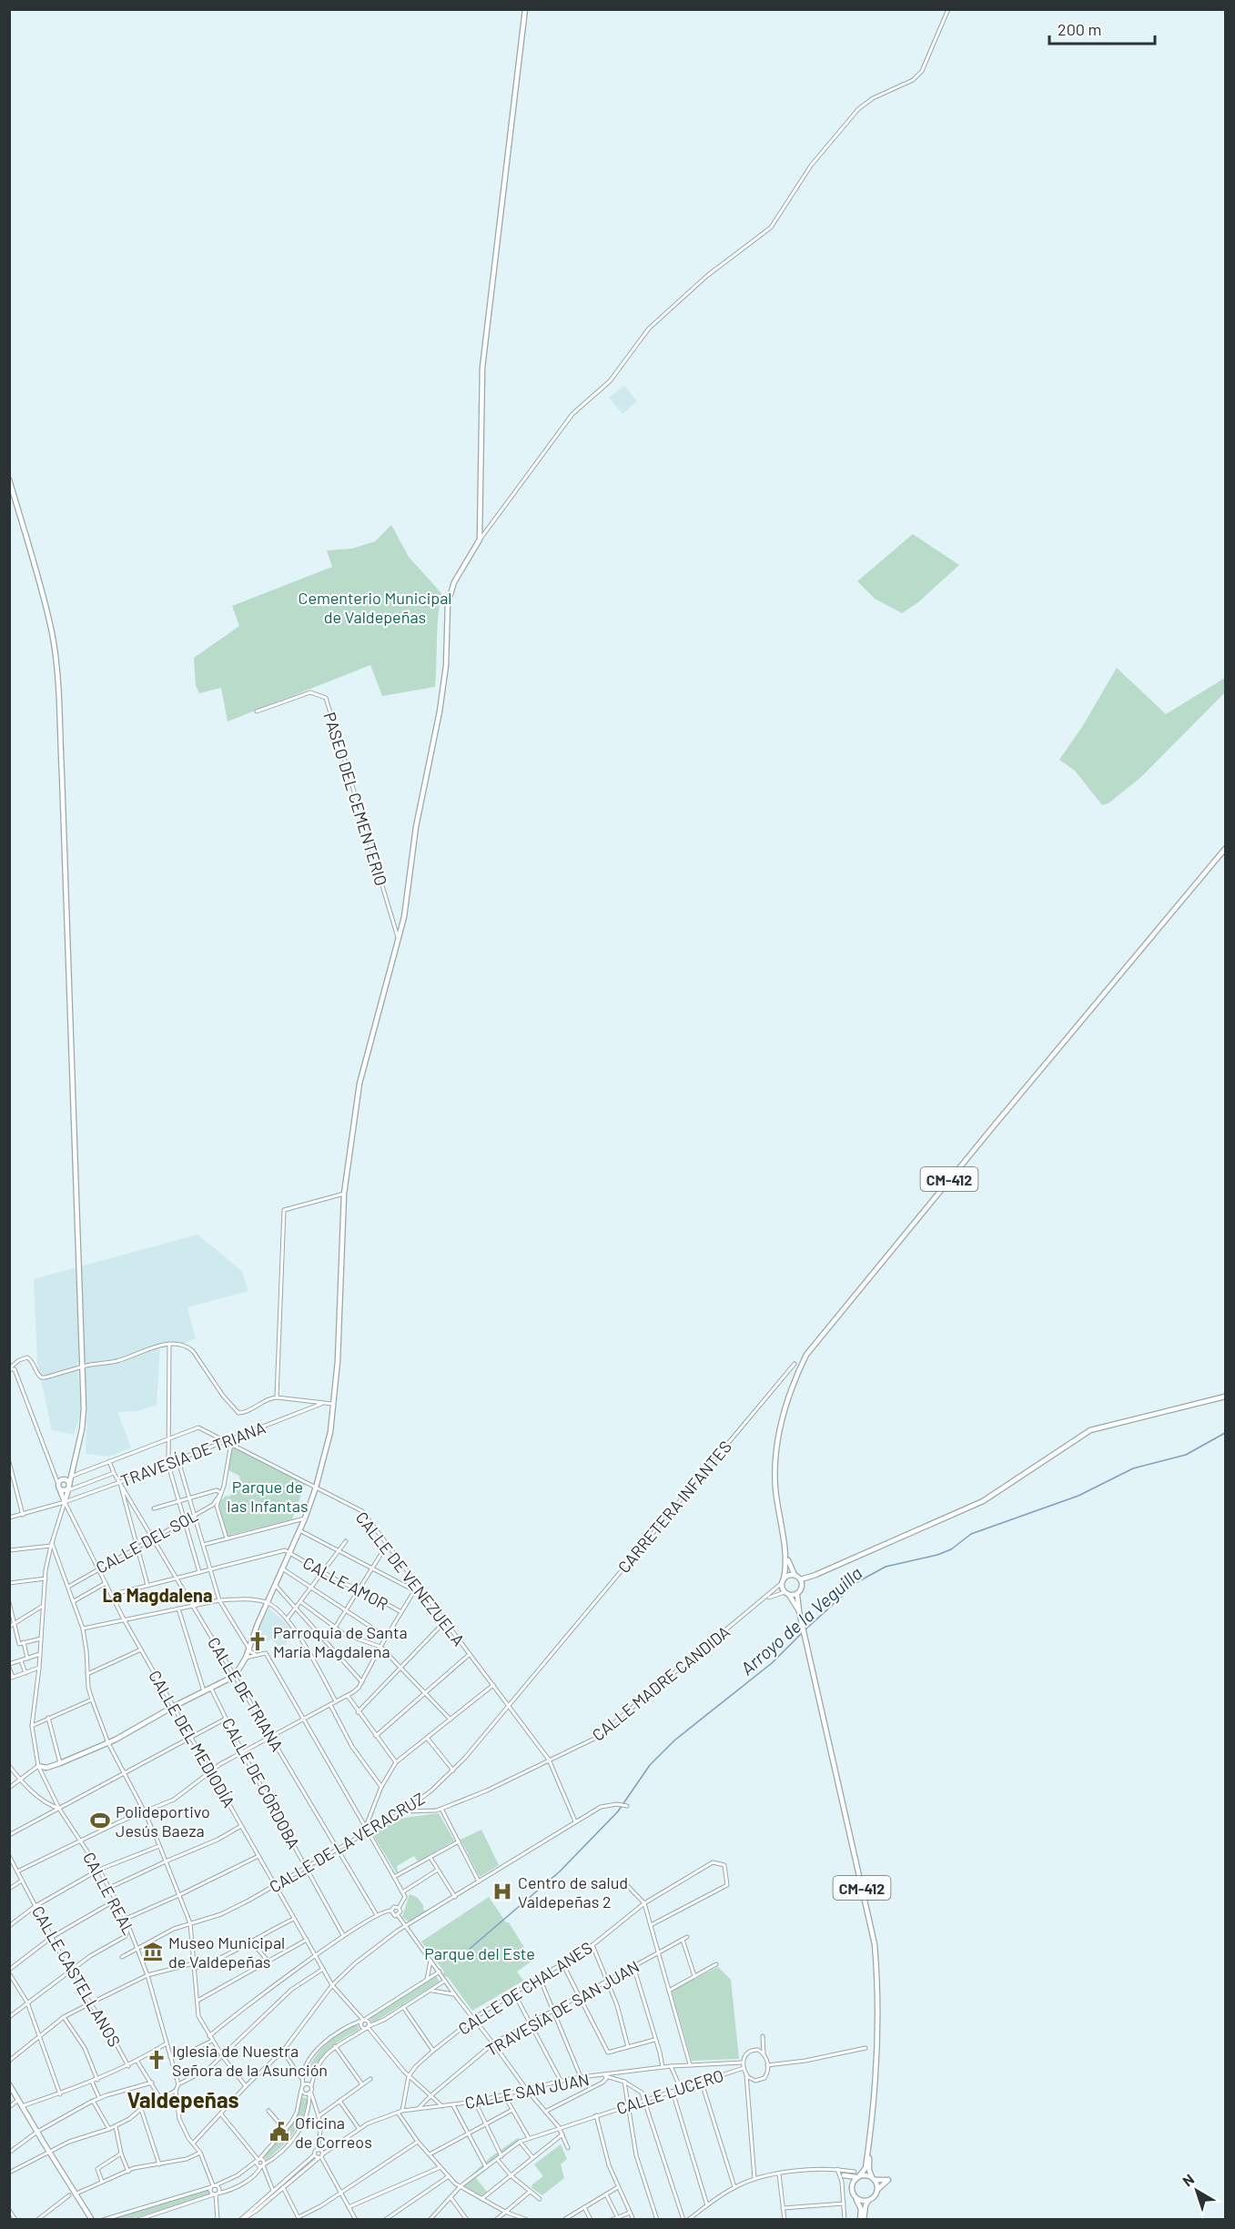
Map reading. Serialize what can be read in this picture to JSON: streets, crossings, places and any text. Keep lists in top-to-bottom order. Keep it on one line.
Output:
{"streets":{"main road":["CM-412","CALLE DEL MEDIODÍA"],"street":["PASEO DEL CEMENTERIO","TRAVESÍA DE TRIANA","CARRETERA INFANTES","CALLE DEL SOL","CALLE DE VENEZUELA","CALLE AMOR","CALLE MADRE CANDIDA","CALLE DE TRIANA","CALLE DE CÓRDOBA","CALLE DE LA VERACRUZ","CALLE REAL","CALLE CASTELLANOS","CALLE DE CHALANES","TRAVESÍA DE SAN JUAN","CALLE SAN JUAN","CALLE LUCERO"]},"crossings":[["CM-412","CALLE MADRE CANDIDA"],["TRAVESÍA DE TRIANA","CALLE DE VENEZUELA"],["TRAVESÍA DE TRIANA","CALLE DE TRIANA"],["TRAVESÍA DE TRIANA","CALLE DEL MEDIODÍA"],["TRAVESÍA DE TRIANA","CALLE REAL"],["CARRETERA INFANTES","CALLE DE LA VERACRUZ"],["CALLE DEL SOL","CALLE DE TRIANA"],["CALLE DEL SOL","CALLE DEL MEDIODÍA"],["CALLE DE VENEZUELA","CALLE MADRE CANDIDA"],["CALLE DE VENEZUELA","CALLE DE TRIANA"],["CALLE DE VENEZUELA","CALLE DE LA VERACRUZ"],["CALLE MADRE CANDIDA","CALLE DE LA VERACRUZ"],["CALLE DE TRIANA","CALLE DE LA VERACRUZ"],["CALLE DEL MEDIODÍA","CALLE DE LA VERACRUZ"],["CALLE DEL MEDIODÍA","CALLE REAL"],["CALLE DE CÓRDOBA","CALLE DE LA VERACRUZ"],["CALLE DE LA VERACRUZ","CALLE REAL"],["TRAVESÍA DE SAN JUAN","CALLE SAN JUAN"],["CALLE SAN JUAN","CALLE LUCERO"]],"districts":["La Magdalena","Valdepeñas"],"water":["Arroyo de la Veguilla"],"parks":["Cementerio Municipal de Valdepeñas","Parque de las Infantas","Parque del Este"],"places":{"church":["Parroquia de Santa María Magdalena","Iglesia de Nuestra Señora de la Asunción"],"sports":["Polideportivo Jesús Baeza"],"hospital":["Centro de salud Valdepeñas 2"],"museum":["Museo Municipal de Valdepeñas"],"public building":["Oficina de Correos"]},"scale_bar":"200 m","north":"top left"}
